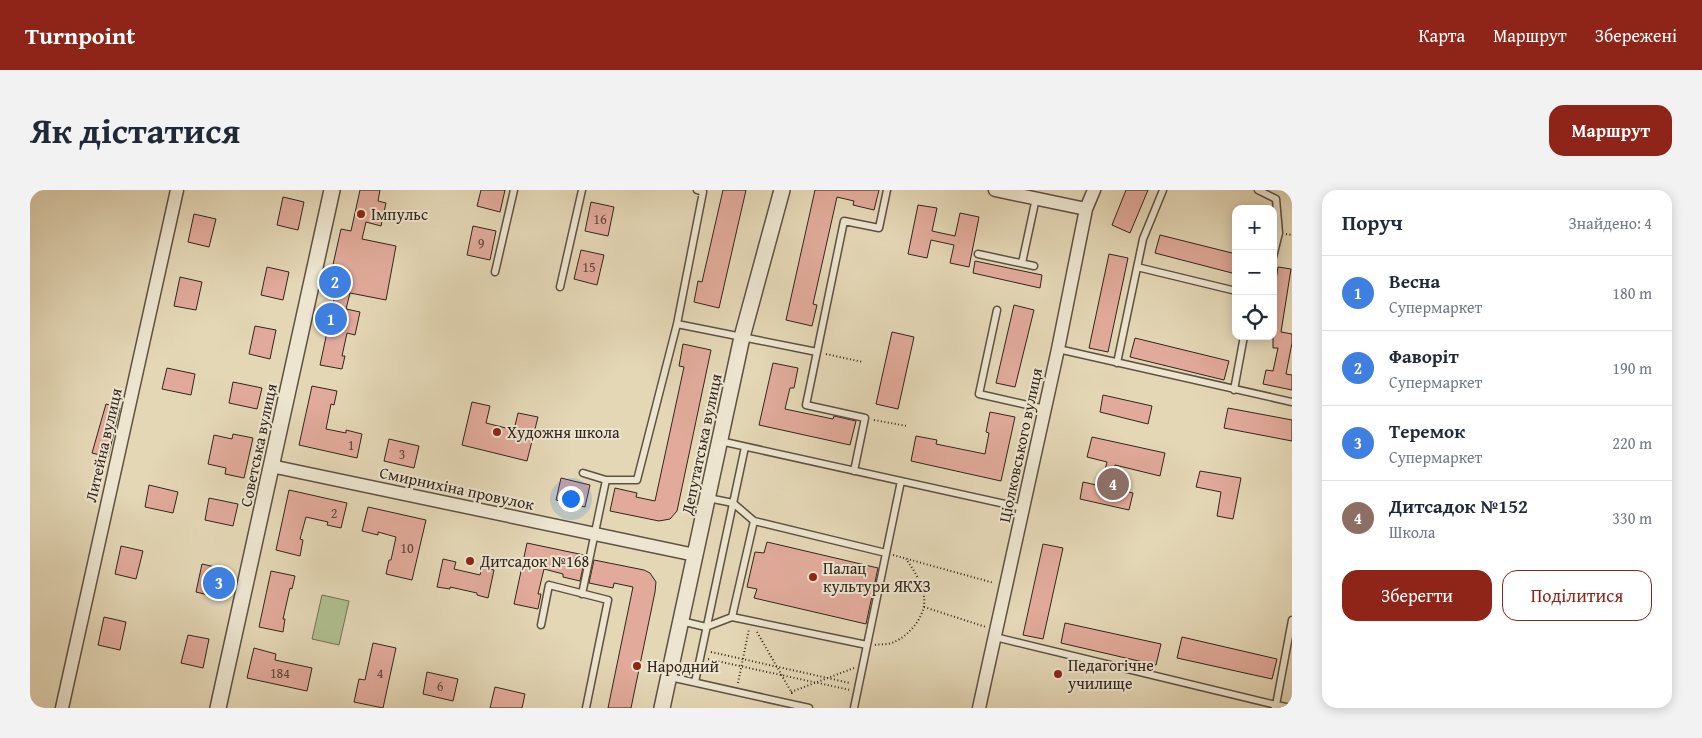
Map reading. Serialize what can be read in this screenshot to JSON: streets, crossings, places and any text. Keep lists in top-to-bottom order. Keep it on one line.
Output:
{"streets":{"street":["Депутатська вулиця","Литейна вулиця","Советська вулиця","Ціолковського вулиця","Смирнихіна провулок"]},"crossings":[["Депутатська вулиця","Смирнихіна провулок"],["Советська вулиця","Смирнихіна провулок"]],"places":["Імпульс","Художня школа","Дитсадок №168","Палац культури ЯКХЗ","Народний","Педагогічне училище"],"house_numbers":["16","9","15","1","3","2","10","184","4","6"],"page":{"header":"Turnpoint","nav":["Карта","Маршрут","Збережені"],"title":"Як дістатися","buttons":["Маршрут",["Зберегти","Поділитися"]],"heading":["Поруч","Знайдено: 4"],"map_buttons":["+","−"],"list":[{"mark":"1","name":"Весна","note":"Супермаркет","value":"180 m"},{"mark":"2","name":"Фаворіт","note":"Супермаркет","value":"190 m"},{"mark":"3","name":"Теремок","note":"Супермаркет","value":"220 m"},{"mark":"4","name":"Дитсадок №152","note":"Школа","value":"330 m"}],"pins":["2","1","4","3"]}}
